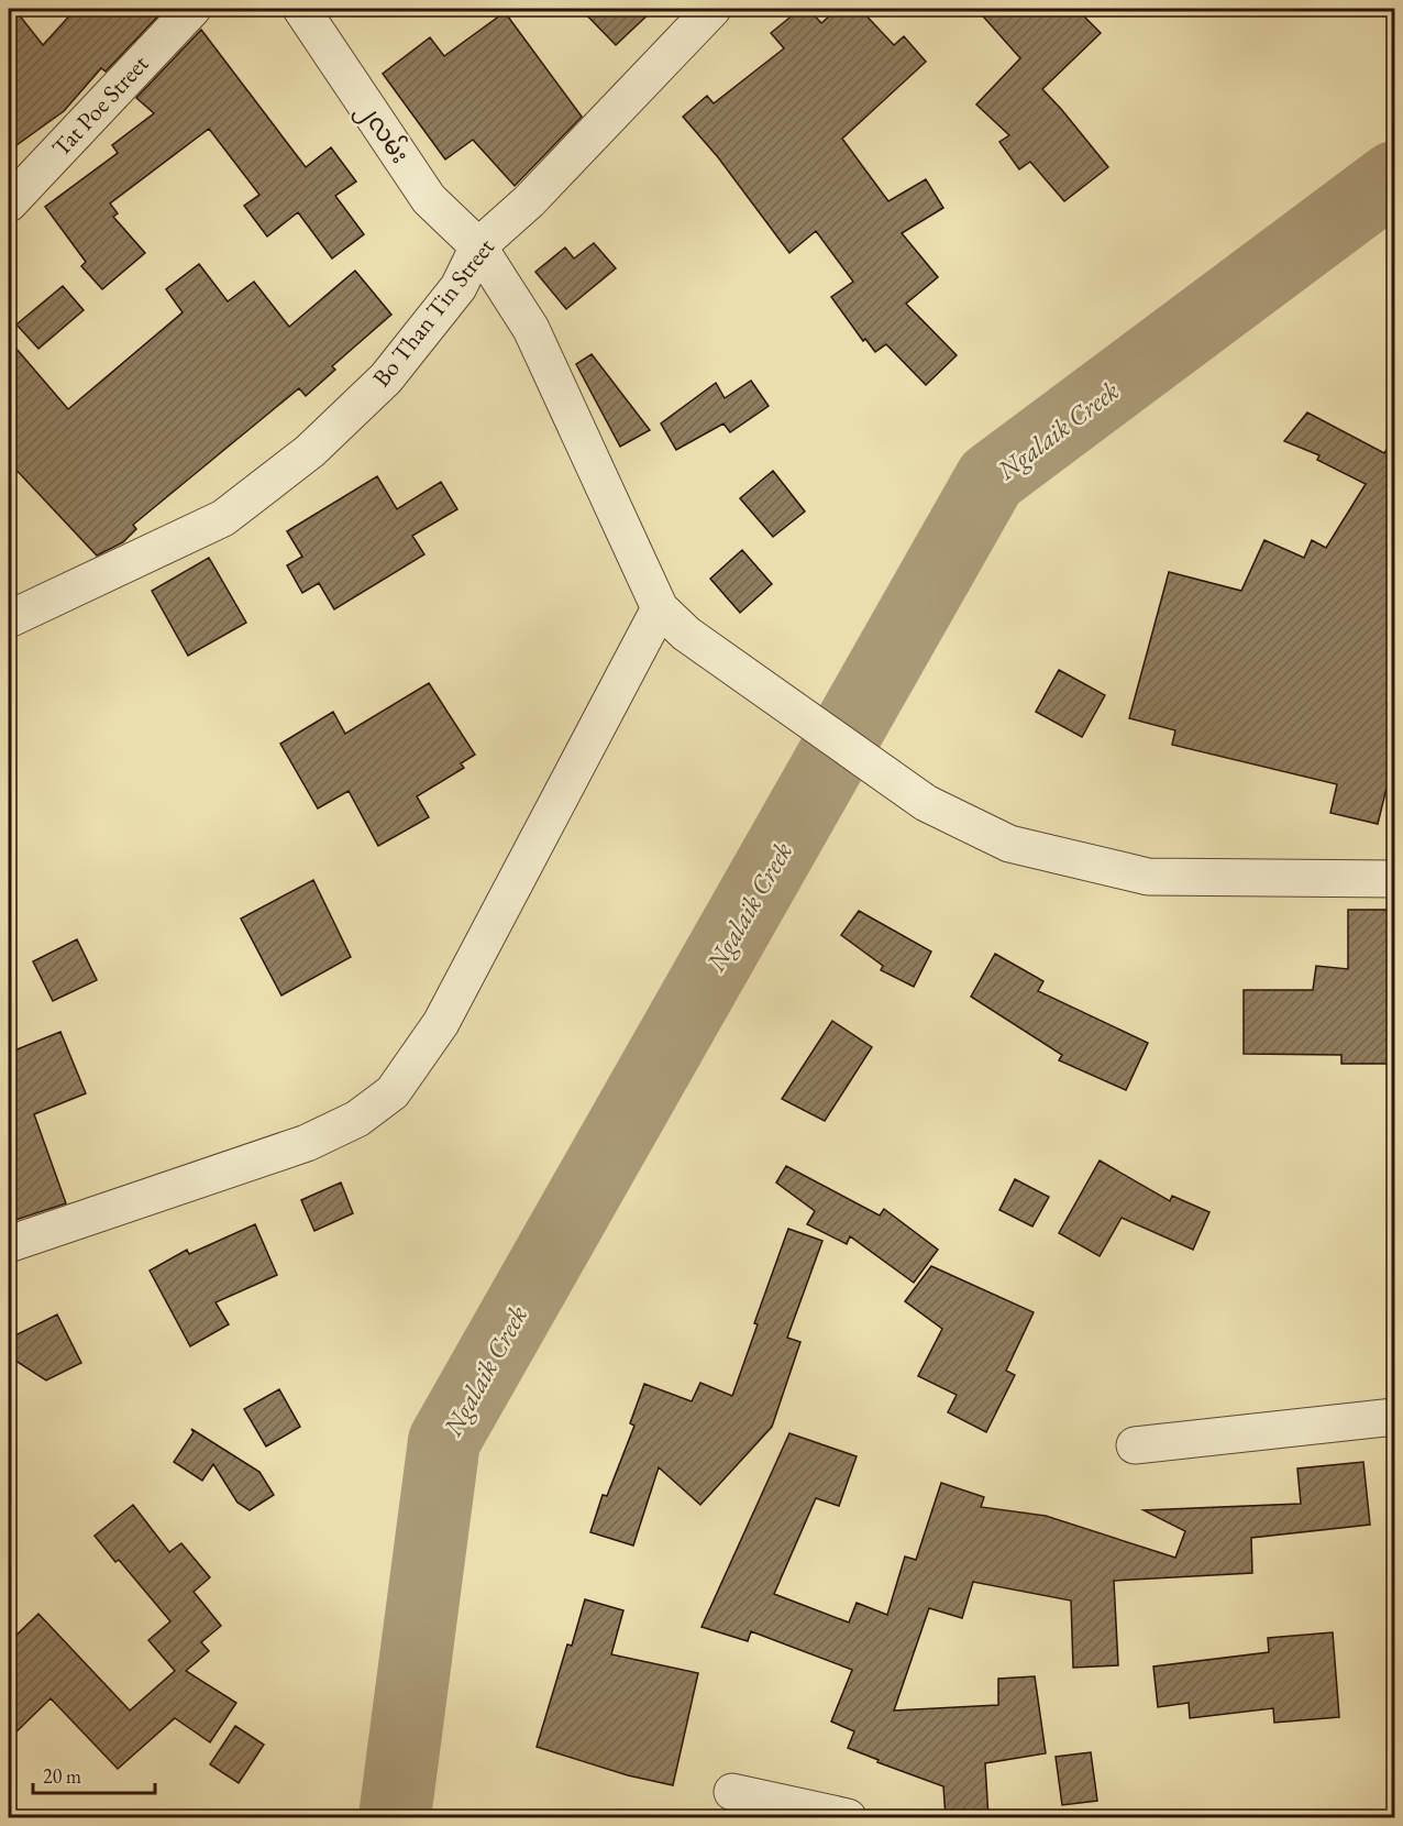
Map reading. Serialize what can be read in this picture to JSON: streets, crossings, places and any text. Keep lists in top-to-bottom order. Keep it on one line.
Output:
{"streets":{"street":["Tat Poe Street","၂လမ်း","Bo Than Tin Street"]},"crossings":[["၂လမ်း","Bo Than Tin Street"]],"water":["Ngalaik Creek"],"scale_bar":"20 m"}
